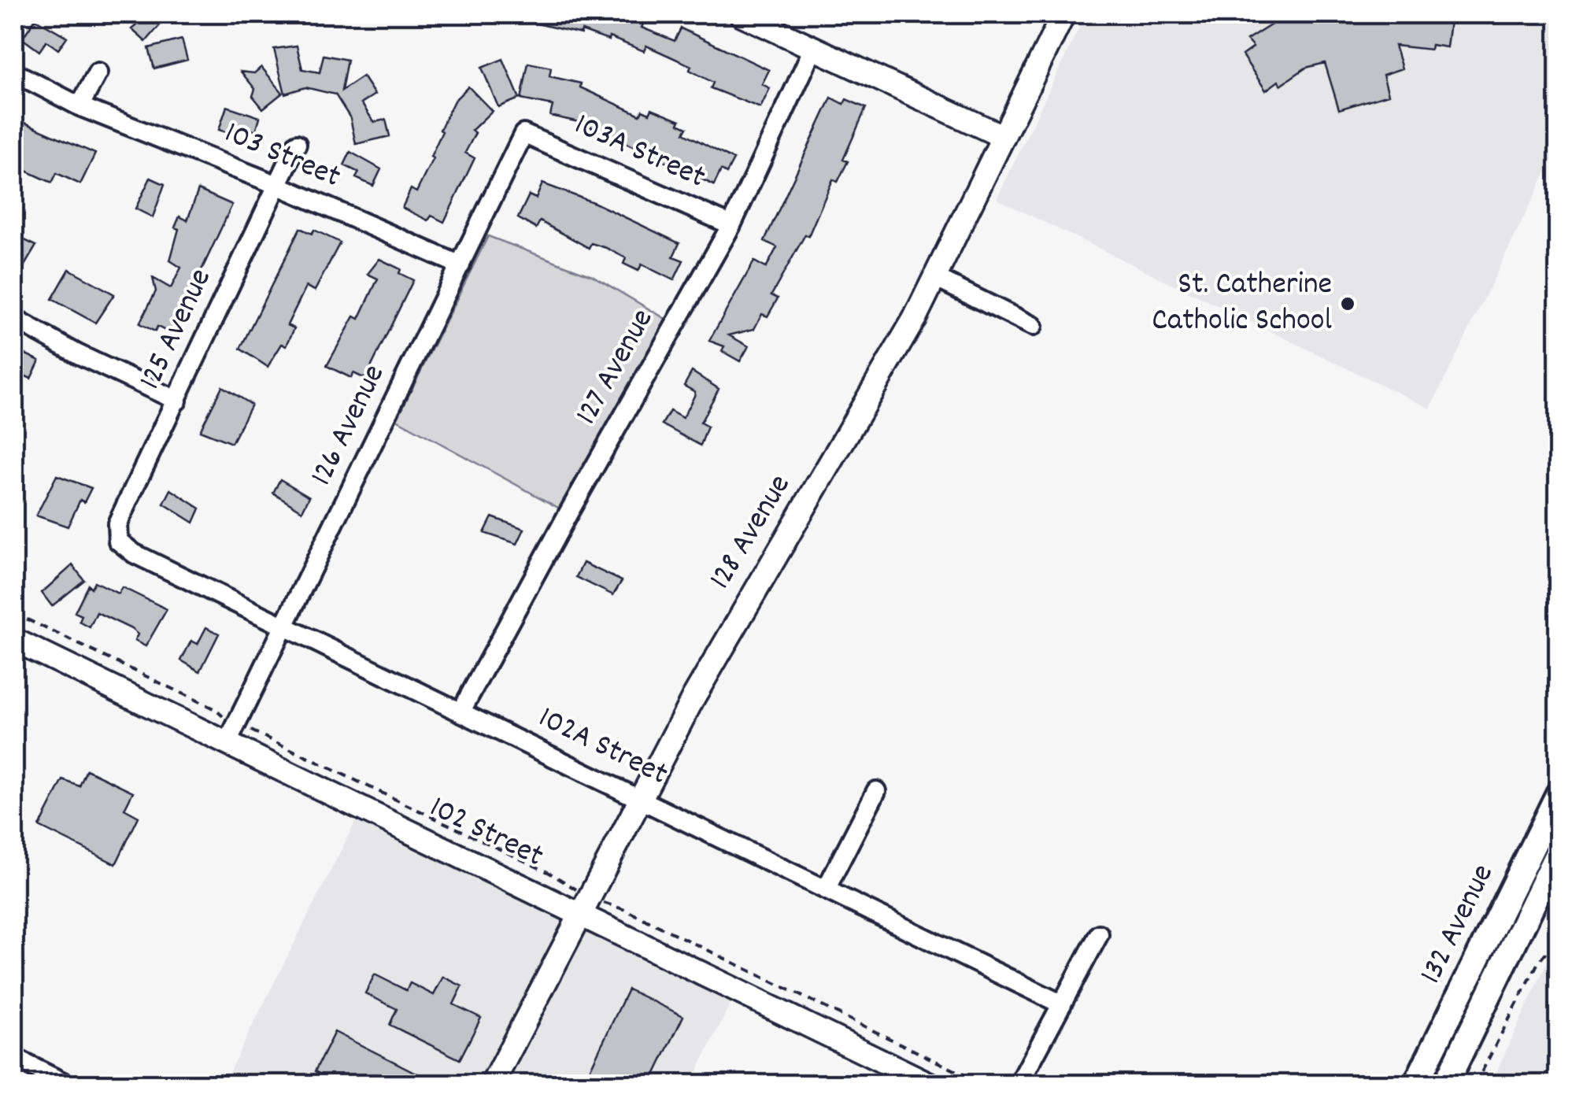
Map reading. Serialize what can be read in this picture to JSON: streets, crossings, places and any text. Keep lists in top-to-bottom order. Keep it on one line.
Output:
{"streets":{"main road":["132 Avenue"],"street":["103A Street","103 Street","125 Avenue","127 Avenue","126 Avenue","128 Avenue","102A Street","102 Street"]},"crossings":[["103A Street","127 Avenue"],["103A Street","126 Avenue"],["103 Street","125 Avenue"],["103 Street","126 Avenue"],["125 Avenue","102A Street"],["127 Avenue","102A Street"],["126 Avenue","102A Street"],["126 Avenue","102 Street"],["128 Avenue","102A Street"],["128 Avenue","102 Street"]],"places":["St. Catherine Catholic School"]}
